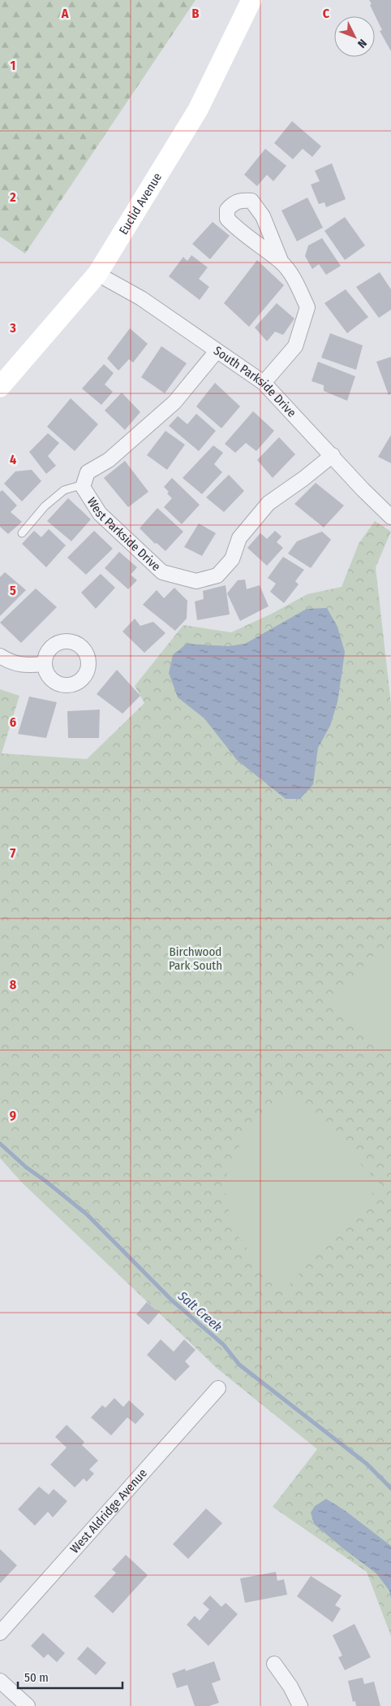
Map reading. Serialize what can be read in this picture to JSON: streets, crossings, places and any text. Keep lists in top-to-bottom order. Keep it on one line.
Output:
{"streets":{"main road":["Euclid Avenue"],"street":["South Parkside Drive","West Parkside Drive","West Aldridge Avenue"]},"crossings":[["Euclid Avenue","South Parkside Drive"],["South Parkside Drive","West Parkside Drive"]],"water":["Salt Creek"],"parks":["Birchwood Park South"],"scale_bar":"50 m","north":"bottom right","grid":{"columns":["A","B","C"],"rows":["1","2","3","4","5","6","7","8","9"]}}
